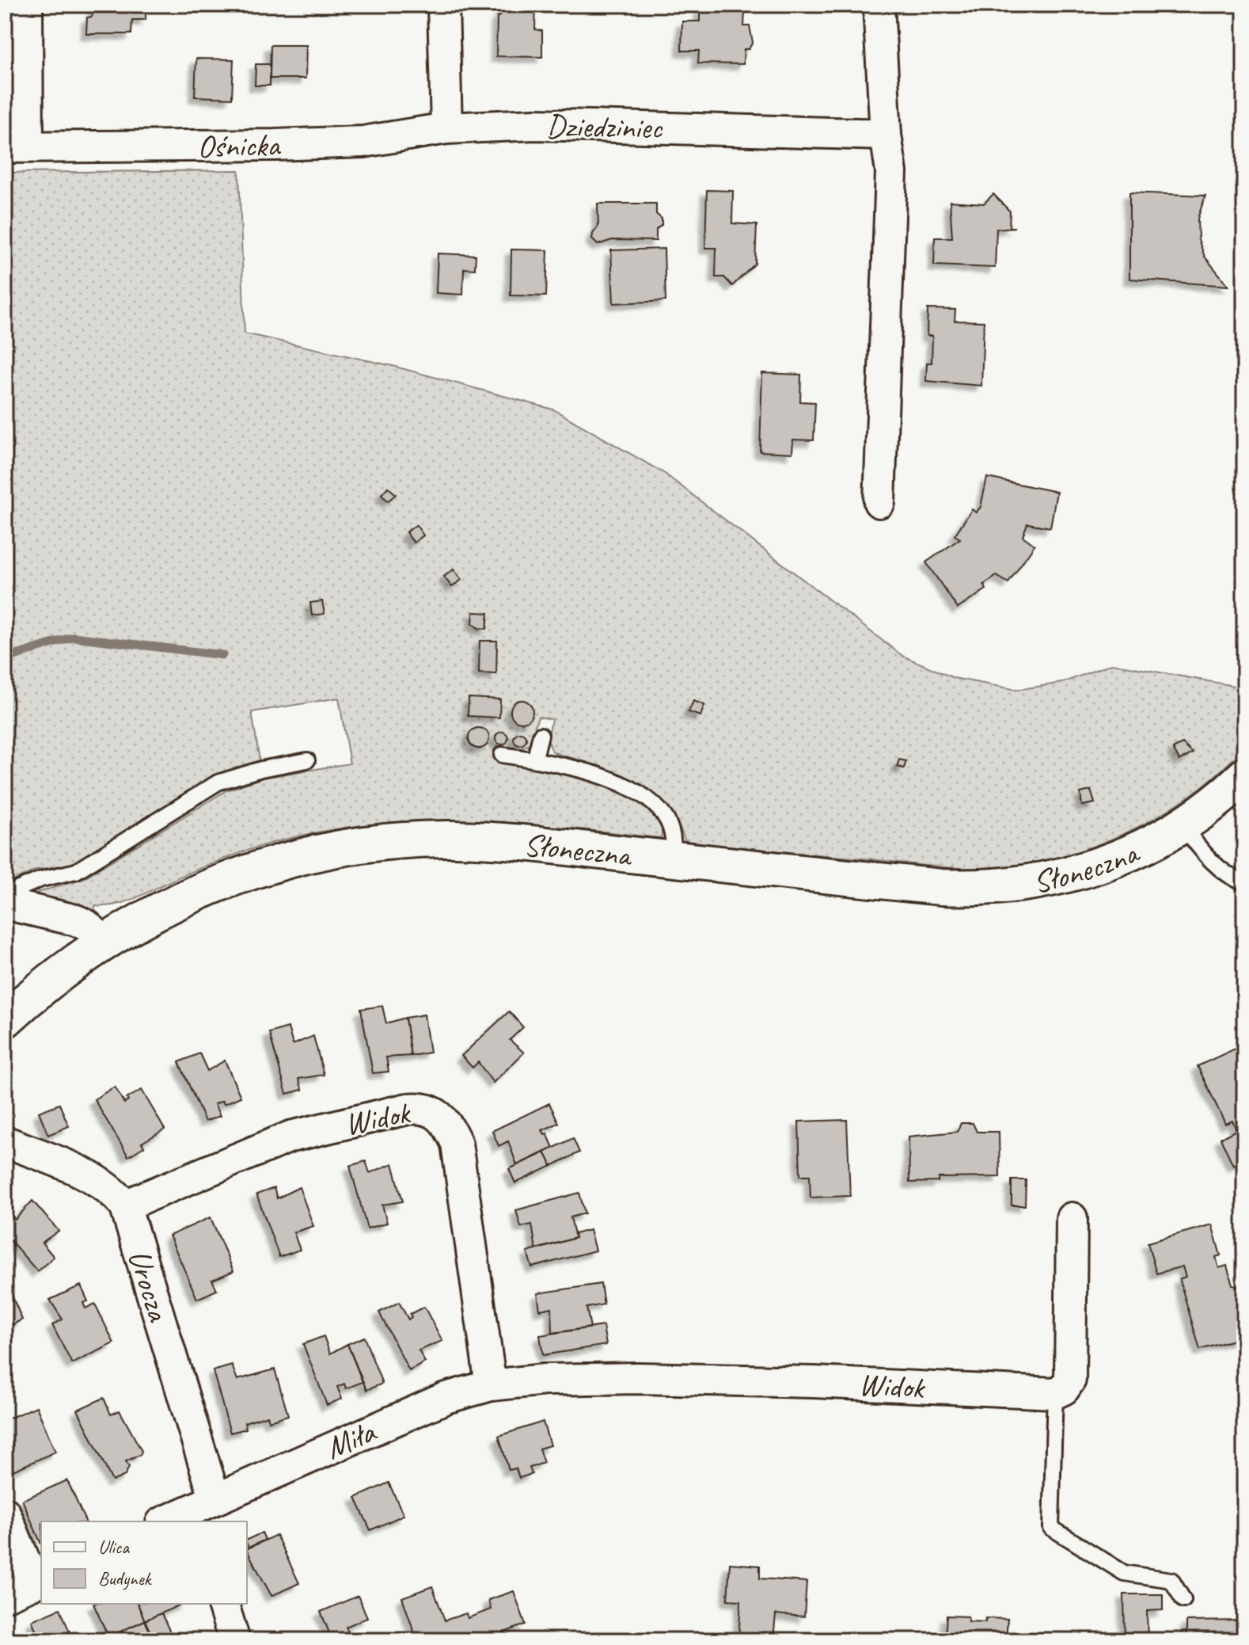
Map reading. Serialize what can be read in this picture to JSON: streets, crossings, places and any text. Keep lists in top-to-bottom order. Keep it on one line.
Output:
{"streets":{"street":["Dziedziniec","Ośnicka","Słoneczna","Widok","Urocza","Miła"]},"crossings":[["Dziedziniec","Ośnicka"],["Widok","Urocza"],["Widok","Miła"],["Urocza","Miła"]],"legend":["Ulica","Budynek"]}
